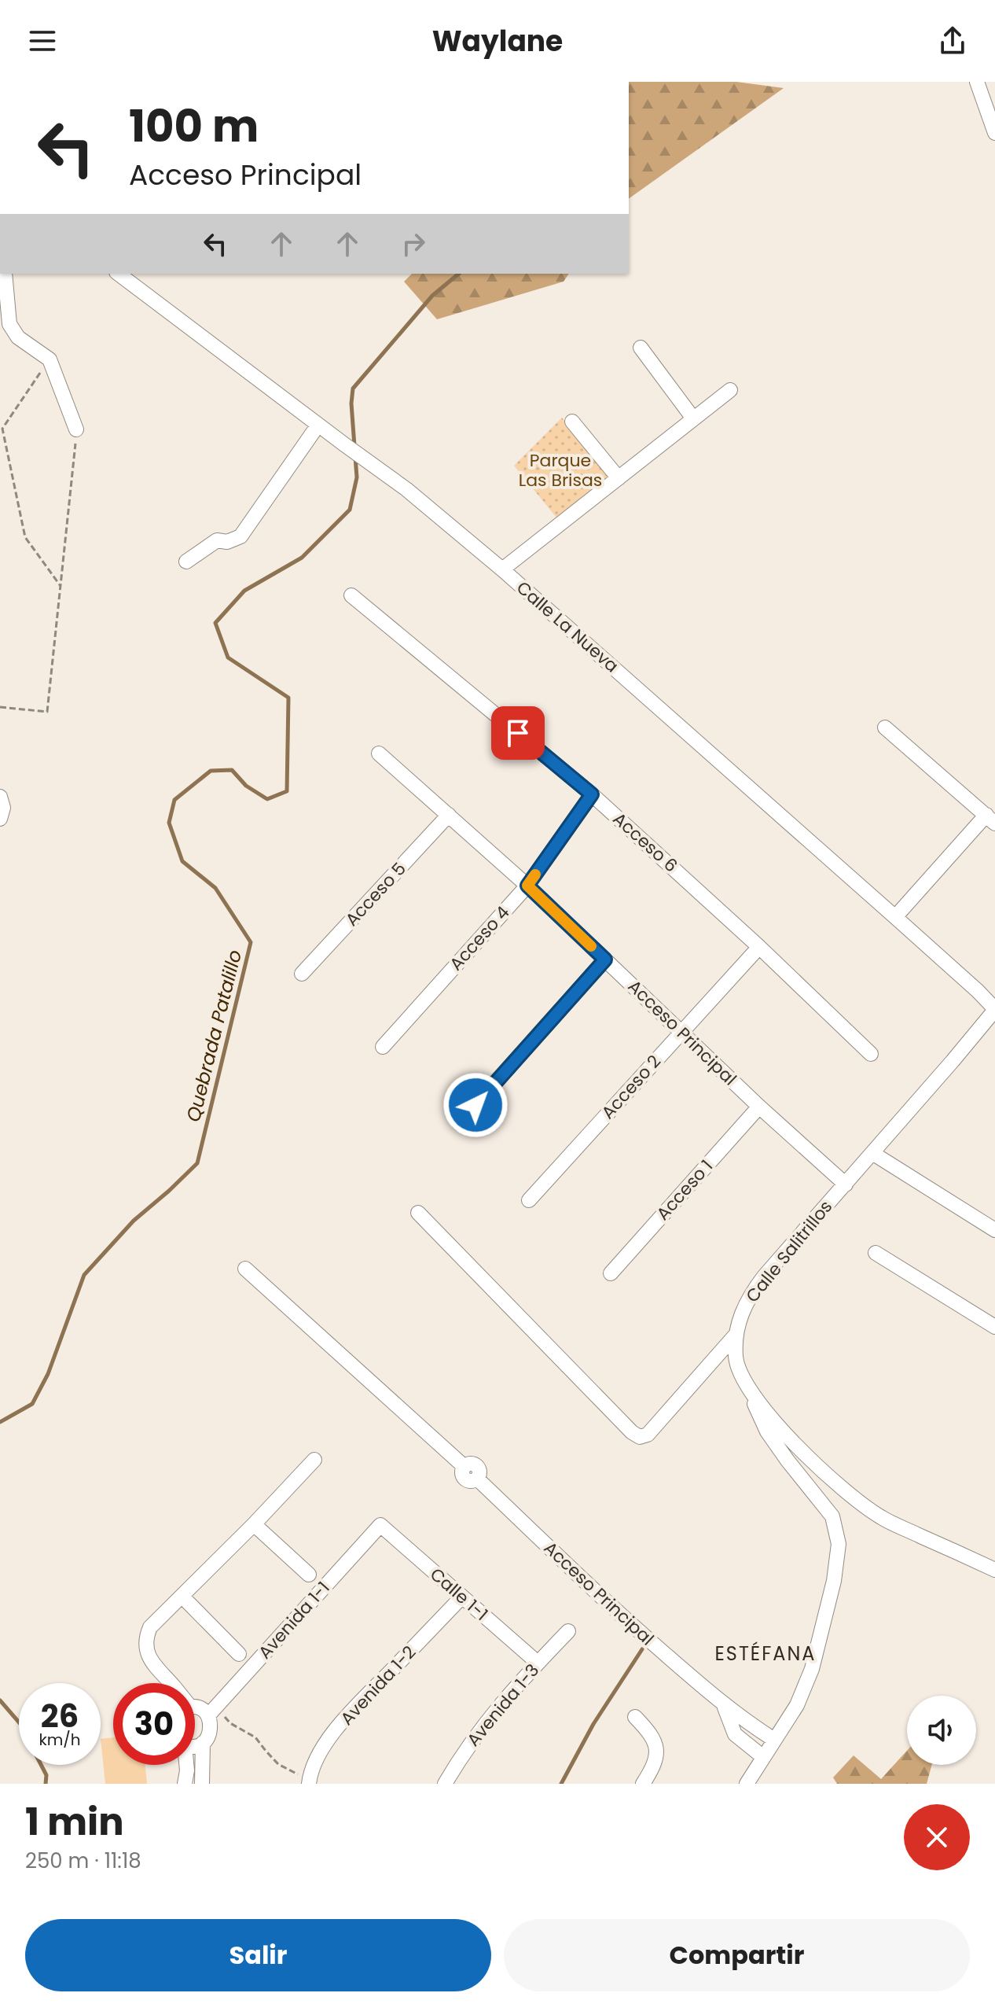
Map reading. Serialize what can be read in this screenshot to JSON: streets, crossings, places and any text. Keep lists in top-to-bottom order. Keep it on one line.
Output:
{"streets":{"street":["Calle La Nueva","Acceso 6","Acceso 5","Acceso 4","Acceso Principal","Acceso 2","Acceso 1","Calle Salitrillos","Calle 1-1","Avenida 1-1","Avenida 1-2","Avenida 1-3"]},"crossings":[["Calle La Nueva","Calle Salitrillos"],["Acceso 6","Acceso 4"],["Acceso 6","Acceso 2"],["Acceso 5","Acceso Principal"],["Acceso 4","Acceso Principal"],["Acceso Principal","Acceso 2"],["Acceso Principal","Acceso 1"],["Acceso Principal","Calle Salitrillos"],["Calle 1-1","Avenida 1-1"],["Calle 1-1","Avenida 1-2"],["Calle 1-1","Avenida 1-3"]],"districts":["ESTÉFANA"],"water":["Quebrada Patalillo"],"parks":["Parque Las Brisas"],"page":{"header":"Waylane","turn":["100 m","Acceso Principal"],"speed":"26 km/h","limit":"30","heading":["1 min","250 m · 11:18"],"buttons":["Salir","Compartir"]}}
